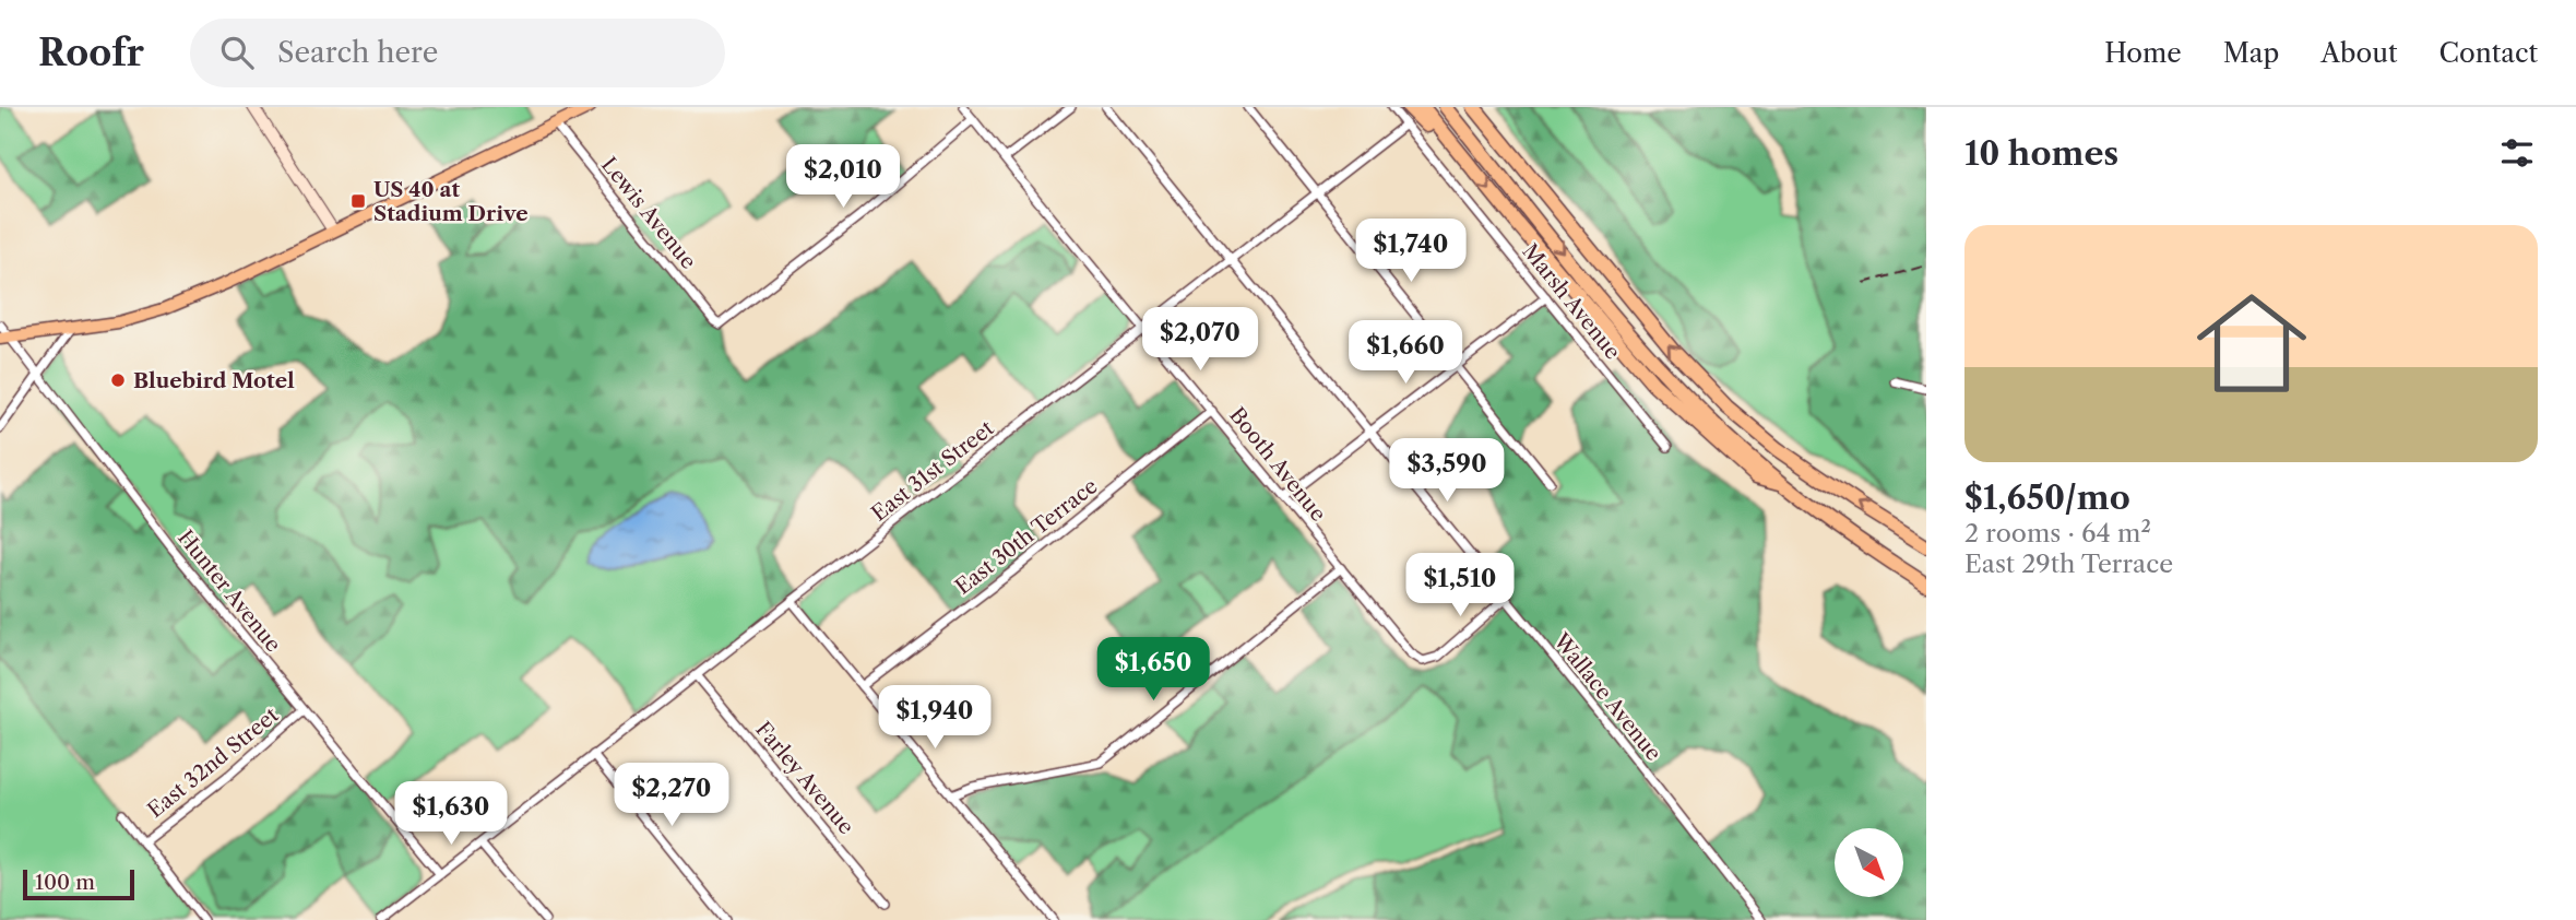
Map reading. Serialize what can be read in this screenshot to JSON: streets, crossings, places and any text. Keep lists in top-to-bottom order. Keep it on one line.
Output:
{"streets":{"street":["Lewis Avenue","Marsh Avenue","Booth Avenue","East 31st Street","East 30th Terrace","Hunter Avenue","Wallace Avenue","East 32nd Street","Farley Avenue"]},"crossings":[["Lewis Avenue","Booth Avenue"],["Marsh Avenue","East 31st Street"],["Booth Avenue","East 31st Street"],["Booth Avenue","East 30th Terrace"],["Booth Avenue","Wallace Avenue"],["East 31st Street","Hunter Avenue"],["East 31st Street","Wallace Avenue"],["East 31st Street","Farley Avenue"],["Hunter Avenue","East 32nd Street"]],"places":{"transit":["US 40 at Stadium Drive"],"other":["Bluebird Motel"]},"scale_bar":"100 m","north":"bottom right","page":{"header":"Roofr","search":"Search here","nav":["Home","Map","About","Contact"],"heading":"10 homes","price":["$2,010","$1,740","$2,070","$1,660","$3,590","$1,510","$1,650","$1,940","$2,270","$1,630"],"list":[{"name":"$1,650/mo","note":"2 rooms · 64 m² · East 29th Terrace"}],"scale":"100 m"}}
